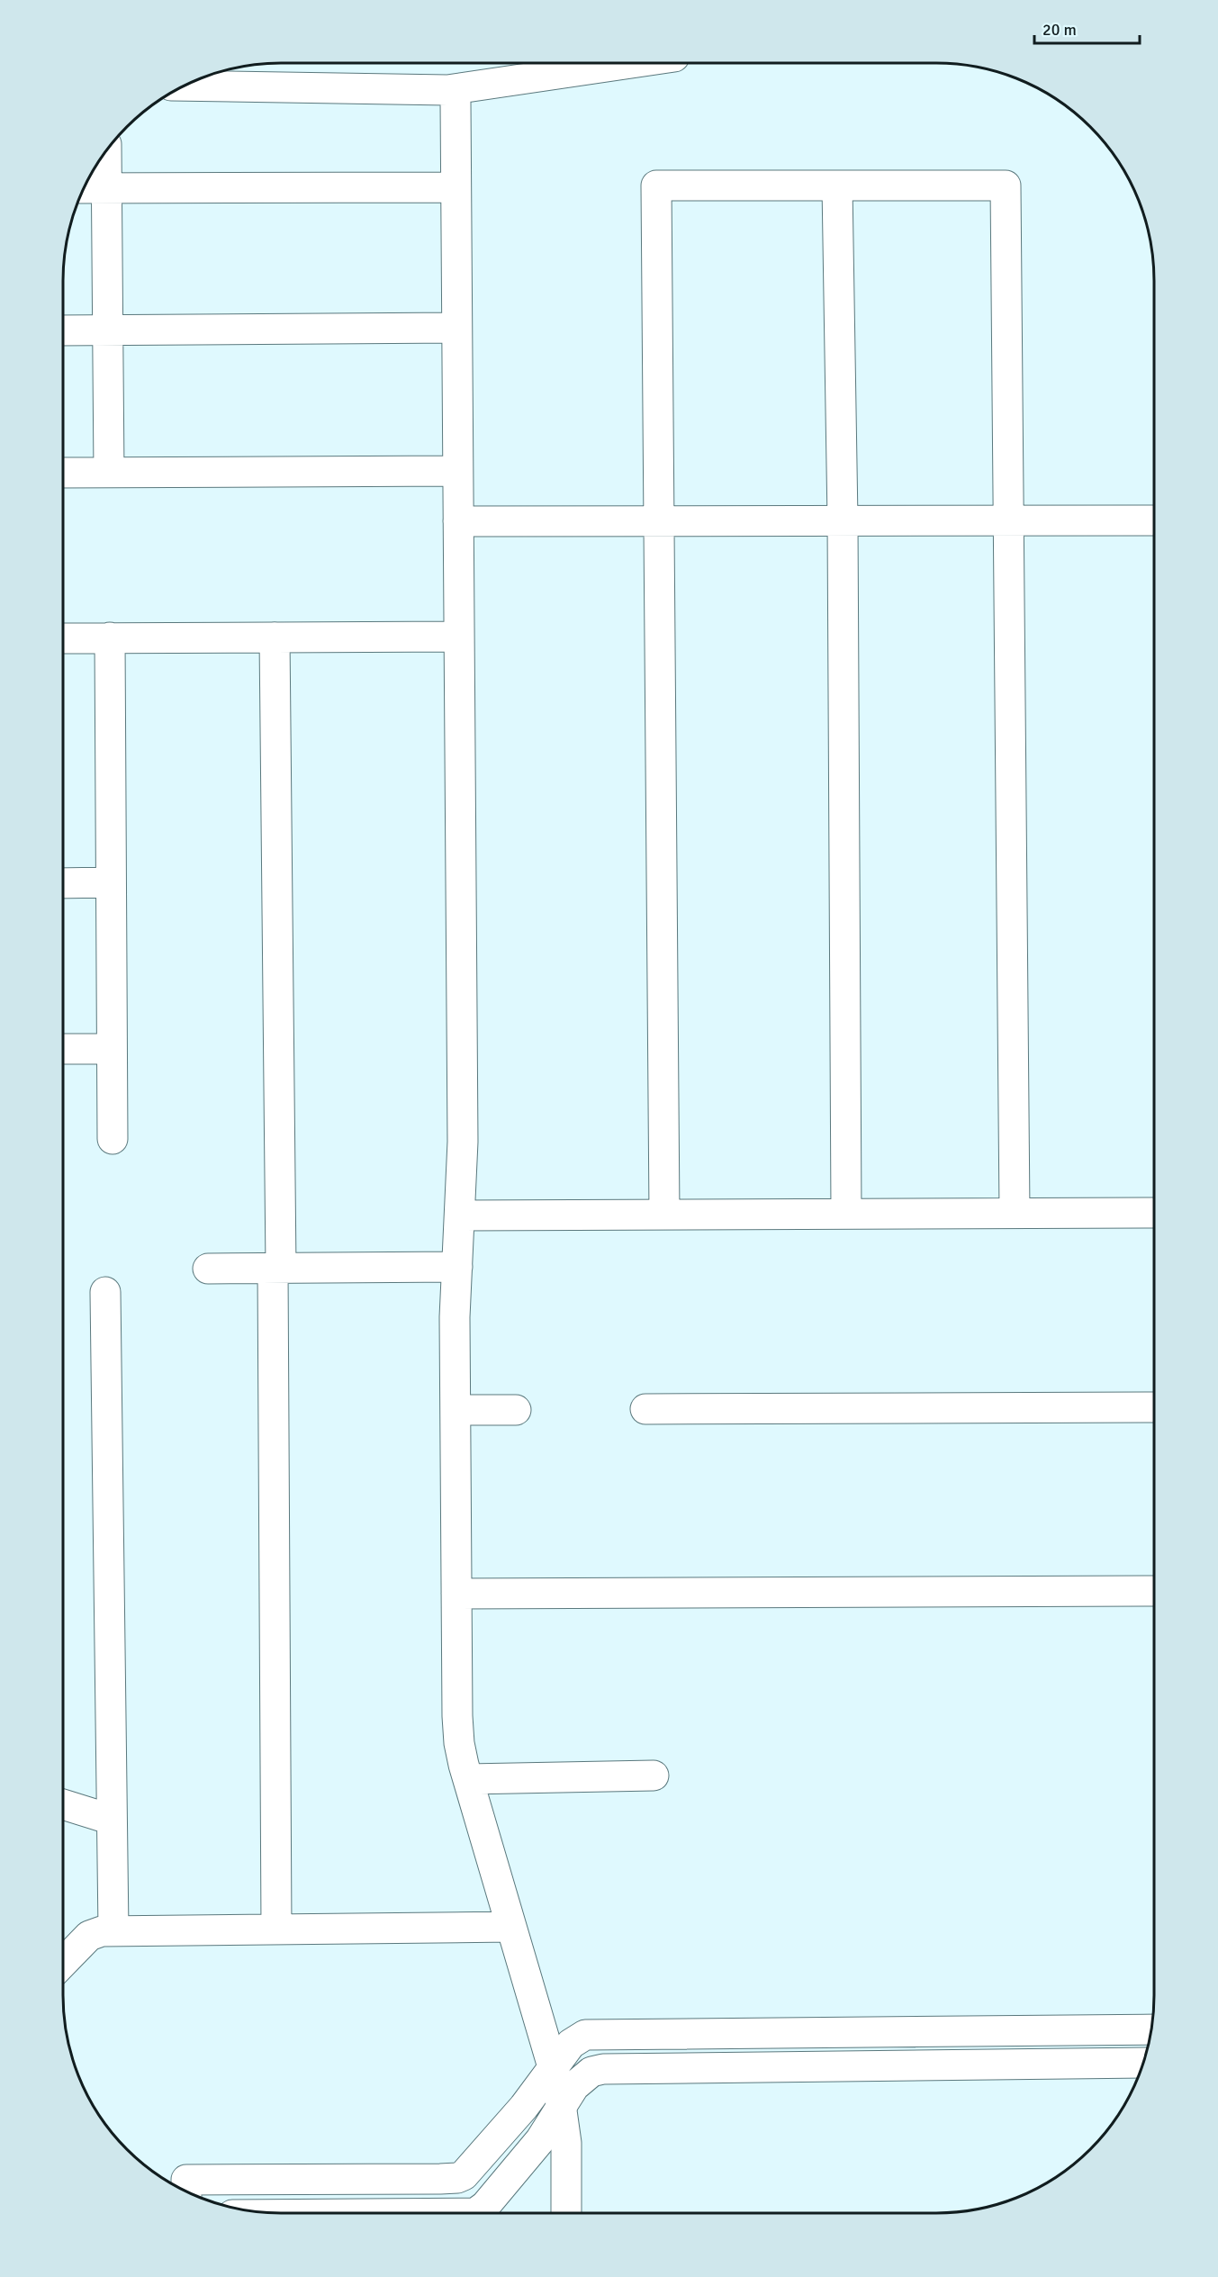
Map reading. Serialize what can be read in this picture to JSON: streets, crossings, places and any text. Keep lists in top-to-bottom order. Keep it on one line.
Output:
{"scale_bar":"20 m"}
